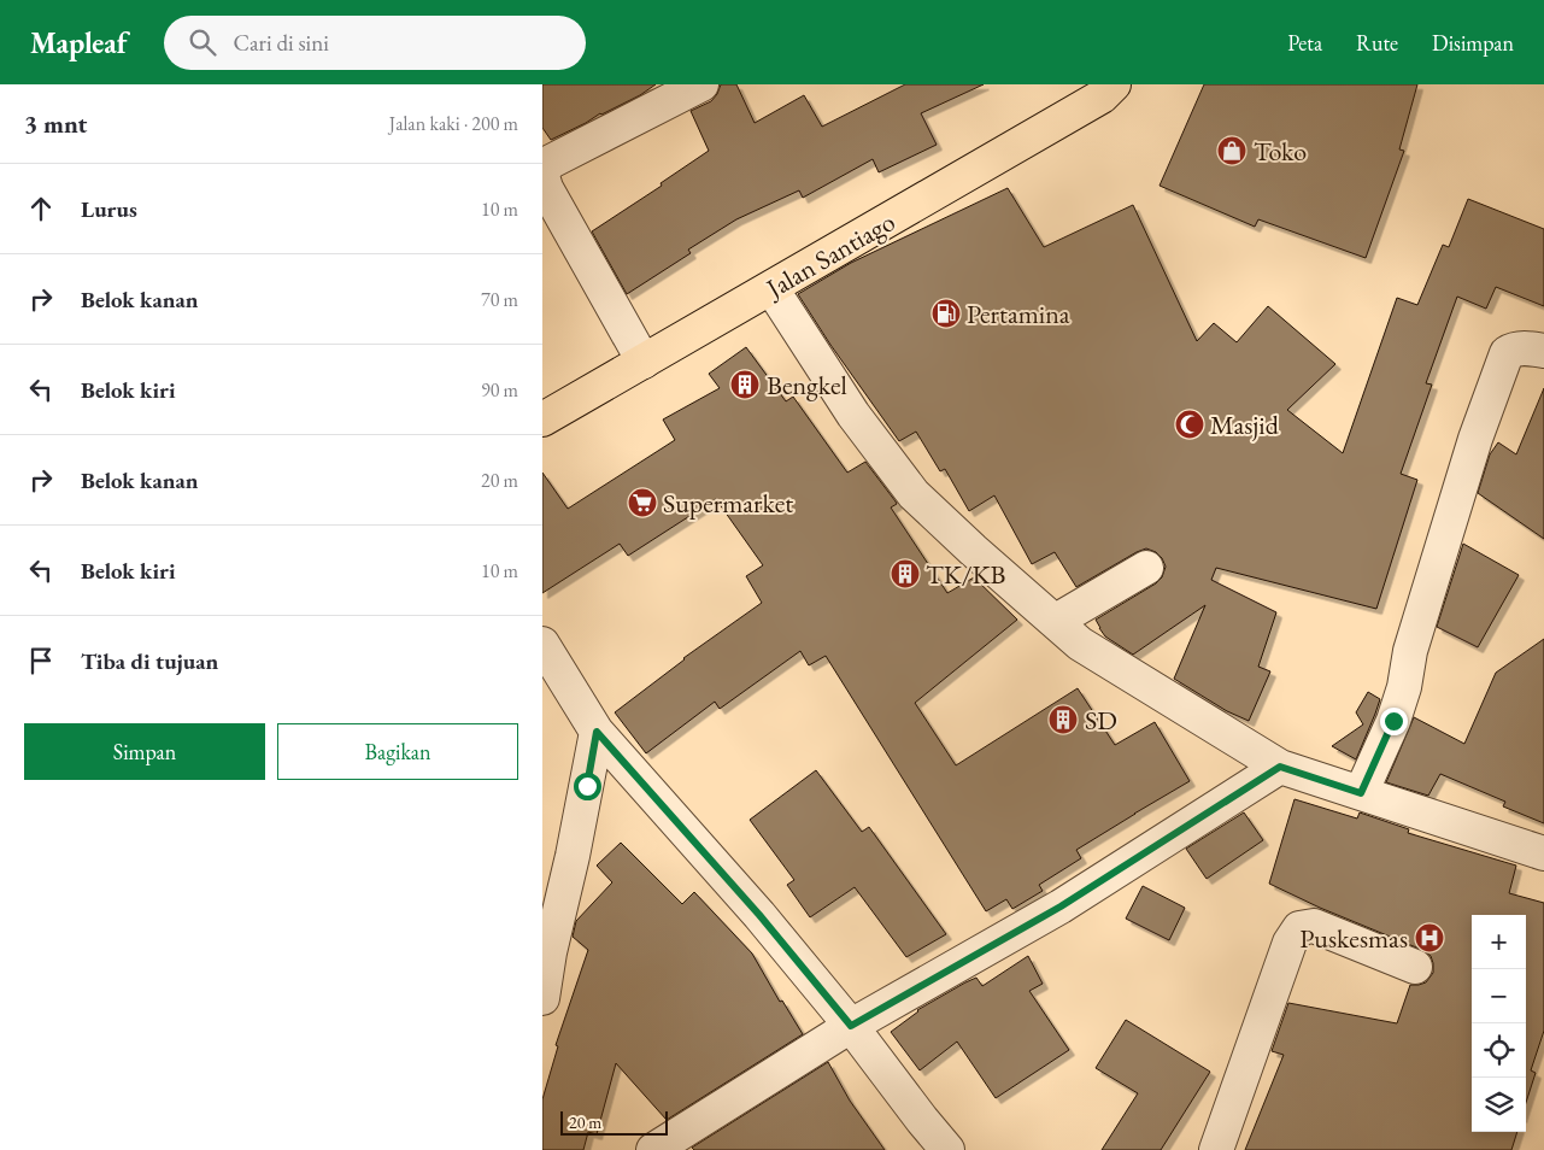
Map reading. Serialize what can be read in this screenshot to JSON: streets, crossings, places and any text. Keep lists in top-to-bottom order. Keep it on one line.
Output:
{"streets":{"highway":["Jalan Santiago"]},"places":{"shop":["Toko"],"fuel station":["Pertamina"],"building":["Bengkel","TK/KB","SD"],"mosque":["Masjid"],"supermarket":["Supermarket"],"hospital":["Puskesmas"]},"scale_bar":"20 m","page":{"header":"Mapleaf","search":"Cari di sini","nav":["Peta","Rute","Disimpan"],"heading":["3 mnt","Jalan kaki · 200 m"],"list":[["Lurus","10 m"],["Belok kanan","70 m"],["Belok kiri","90 m"],["Belok kanan","20 m"],["Belok kiri","10 m"],"Tiba di tujuan"],"buttons":["Simpan","Bagikan"],"map_buttons":["+","−"],"scale":"20 m"}}
